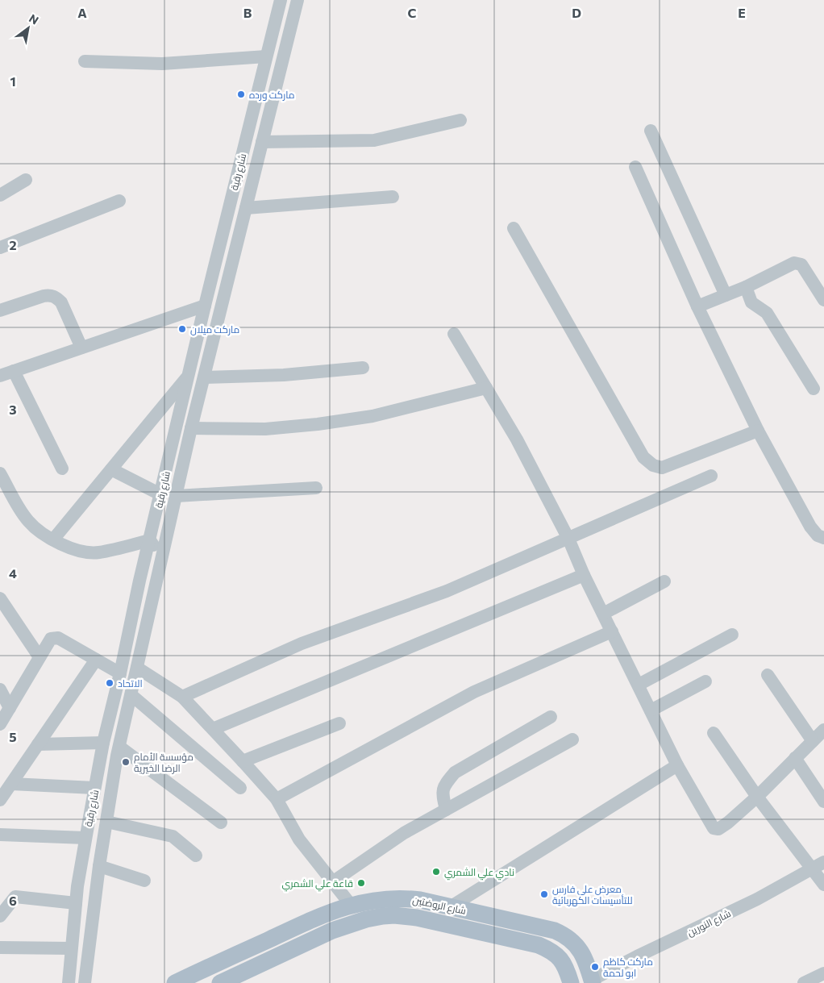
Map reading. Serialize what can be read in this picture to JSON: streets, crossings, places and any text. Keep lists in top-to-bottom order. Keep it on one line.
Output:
{"streets":{"main road":["شارع الروضتين"],"street":["شارع رقية","شارع النورين"]},"crossings":[["شارع الروضتين","شارع النورين"]],"places":["ماركت ورده","ماركت ميلان","الاتحاد","مؤسسة الأمام الرضا الخيرية","نادي علي الشمري","قاعة علي الشمري","معرض علي فارس للتأسيسات الكهربائية","ماركت كاظم ابو لحمة"],"north":"top right","grid":{"columns":["A","B","C","D","E"],"rows":["1","2","3","4","5","6"]}}
